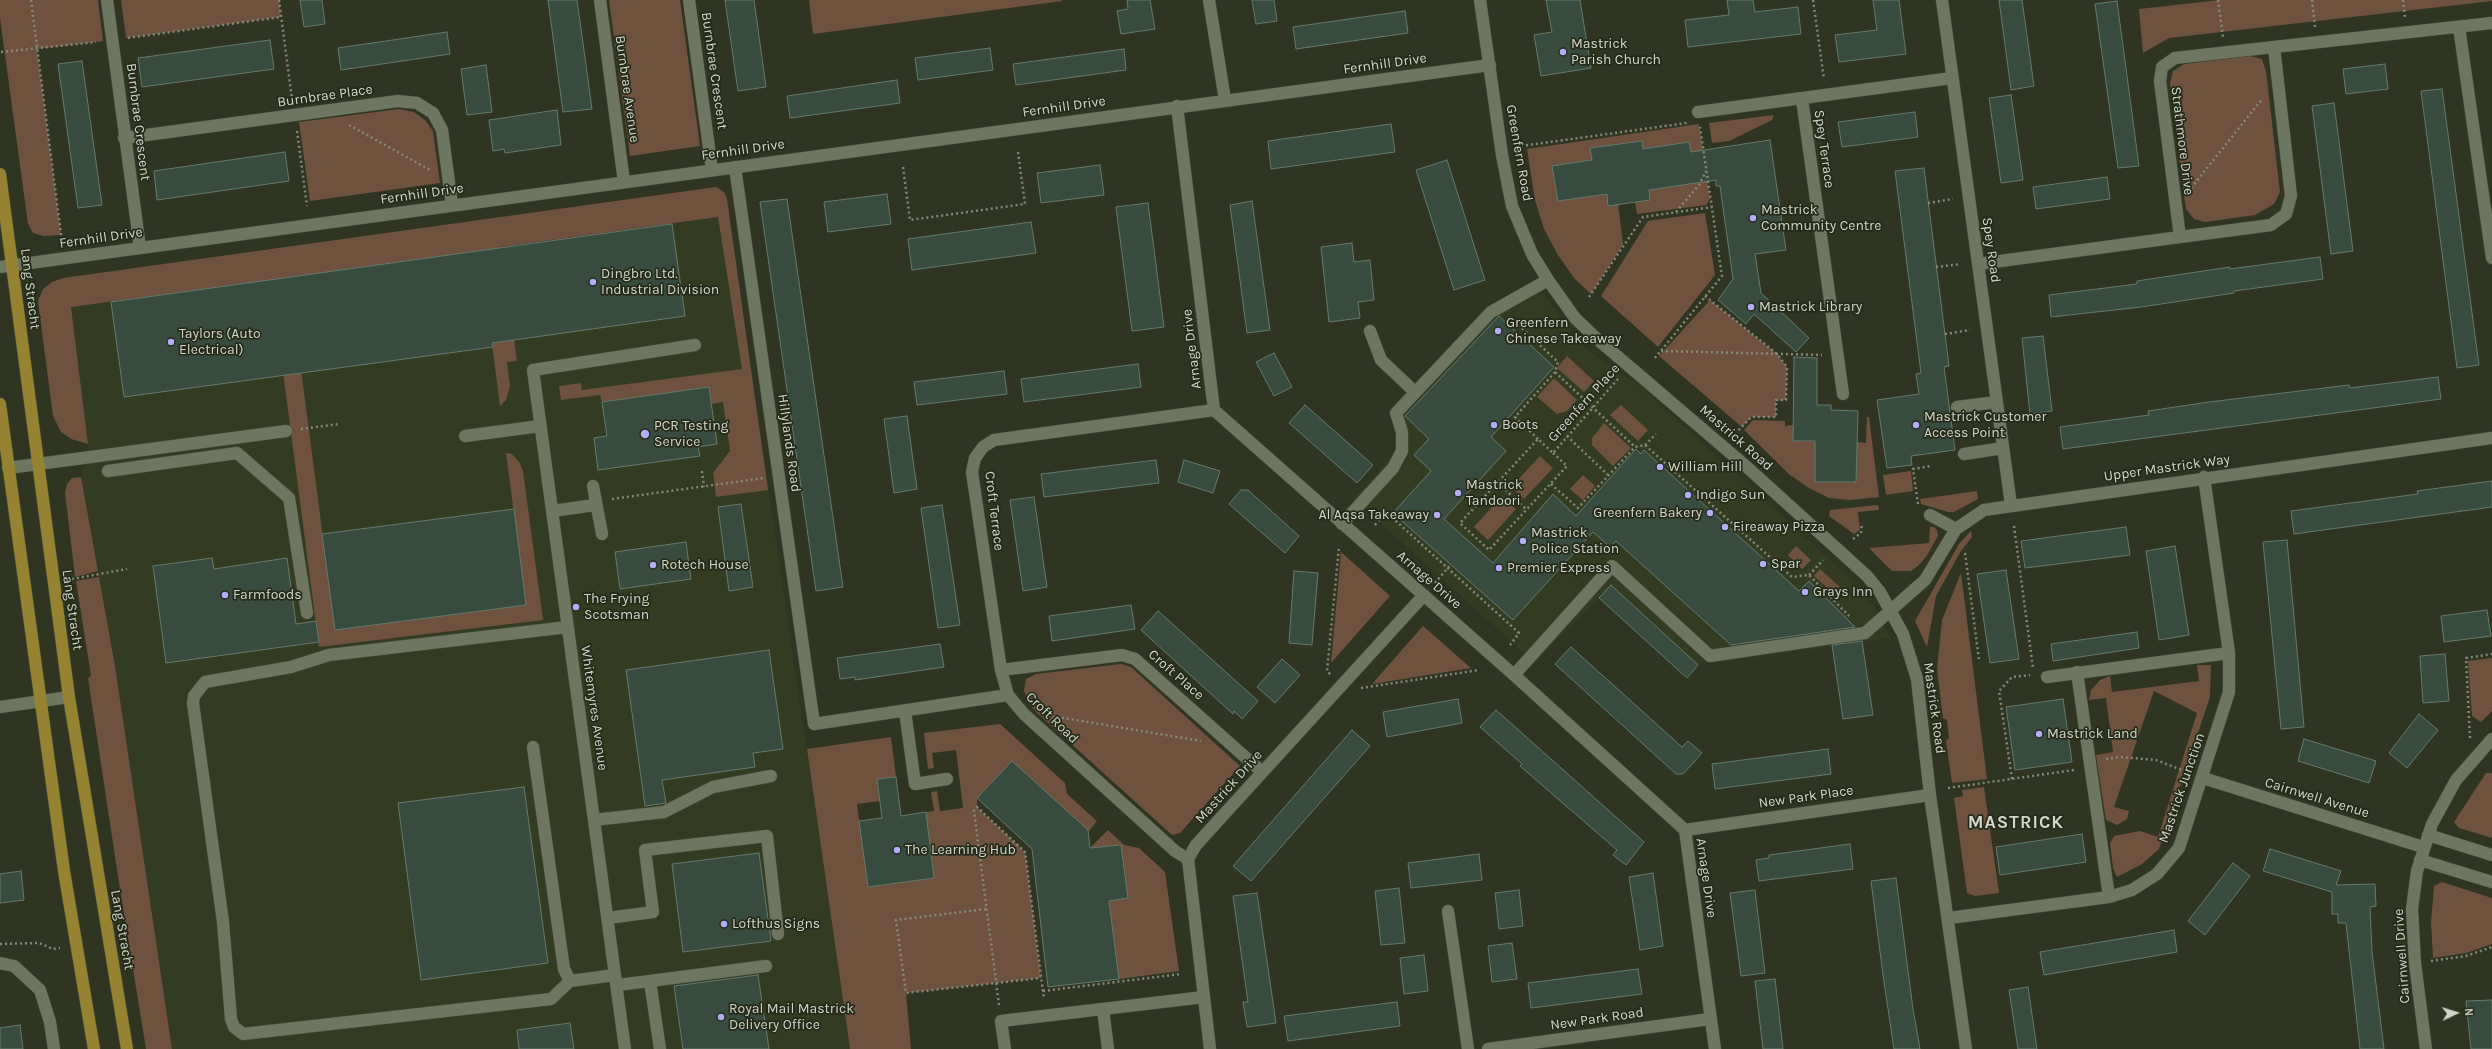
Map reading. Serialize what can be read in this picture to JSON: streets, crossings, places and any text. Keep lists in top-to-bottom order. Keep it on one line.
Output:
{"streets":{"main road":["Lang Stracht"],"street":["Fernhill Drive","Burnbrae Crescent","Burnbrae Avenue","Burnbrae Place","Strathmore Drive","Spey Terrace","Greenfern Road","Spey Road","Arnage Drive","Mastrick Road","Hillylands Road","Upper Mastrick Way","Croft Terrace","Croft Place","Whitemyres Avenue","Croft Road","Mastrick Drive","Mastrick Junction","New Park Place","Cairnwell Avenue","Cairnwell Drive","New Park Road"],"path":["Greenfern Place"]},"crossings":[["Fernhill Drive","Burnbrae Crescent"],["Fernhill Drive","Burnbrae Avenue"],["Fernhill Drive","Burnbrae Place"],["Fernhill Drive","Greenfern Road"],["Fernhill Drive","Lang Stracht"],["Fernhill Drive","Arnage Drive"],["Fernhill Drive","Hillylands Road"],["Burnbrae Crescent","Burnbrae Place"],["Spey Terrace","Spey Road"],["Greenfern Road","Greenfern Place"],["Greenfern Road","Mastrick Road"],["Spey Road","Upper Mastrick Way"],["Arnage Drive","Croft Terrace"],["Arnage Drive","Mastrick Drive"],["Arnage Drive","New Park Place"],["Arnage Drive","New Park Road"],["Greenfern Place","Mastrick Road"],["Mastrick Road","Upper Mastrick Way"],["Mastrick Road","Mastrick Junction"],["Mastrick Road","New Park Place"],["Hillylands Road","Croft Road"],["Upper Mastrick Way","Mastrick Junction"],["Croft Terrace","Croft Place"],["Croft Terrace","Croft Road"],["Croft Place","Mastrick Drive"],["Croft Road","Mastrick Drive"],["Mastrick Junction","Cairnwell Avenue"],["Cairnwell Avenue","Cairnwell Drive"]],"districts":["MASTRICK"],"places":["Mastrick Parish Church","Mastrick Community Centre","Dingbro Ltd. Industrial Division","Mastrick Library","Greenfern Chinese Takeaway","Taylors (Auto Electrical)","Boots","Mastrick Customer Access Point","PCR Testing Service","William Hill","Mastrick Tandoori","Indigo Sun","Greenfern Bakery","Al Aqsa Takeaway","Fireaway Pizza","Mastrick Police Station","Spar","Rotech House","Premier Express","Grays Inn","Farmfoods","The Frying Scotsman","Mastrick Land","The Learning Hub","Lofthus Signs","Royal Mail Mastrick Delivery Office"],"north":"right"}
